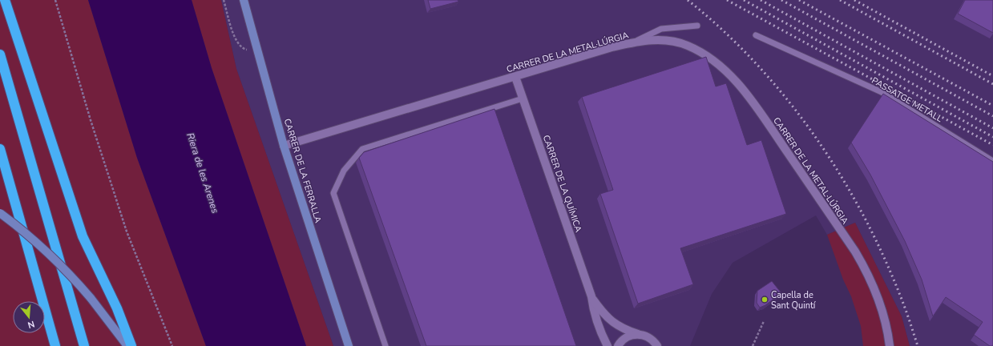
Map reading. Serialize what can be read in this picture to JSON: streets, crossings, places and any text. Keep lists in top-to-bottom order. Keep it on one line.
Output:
{"streets":{"street":["CARRER DE LA METAL·LÚRGIA","CARRER DE LA FERRALLA","CARRER DE LA QUÍMICA"],"lane":["PASSATGE METALL"]},"crossings":[["CARRER DE LA METAL·LÚRGIA","CARRER DE LA FERRALLA"],["CARRER DE LA METAL·LÚRGIA","CARRER DE LA QUÍMICA"]],"water":["Riera de les Arenes"],"places":["Capella de Sant Quintí"],"north":"bottom"}
